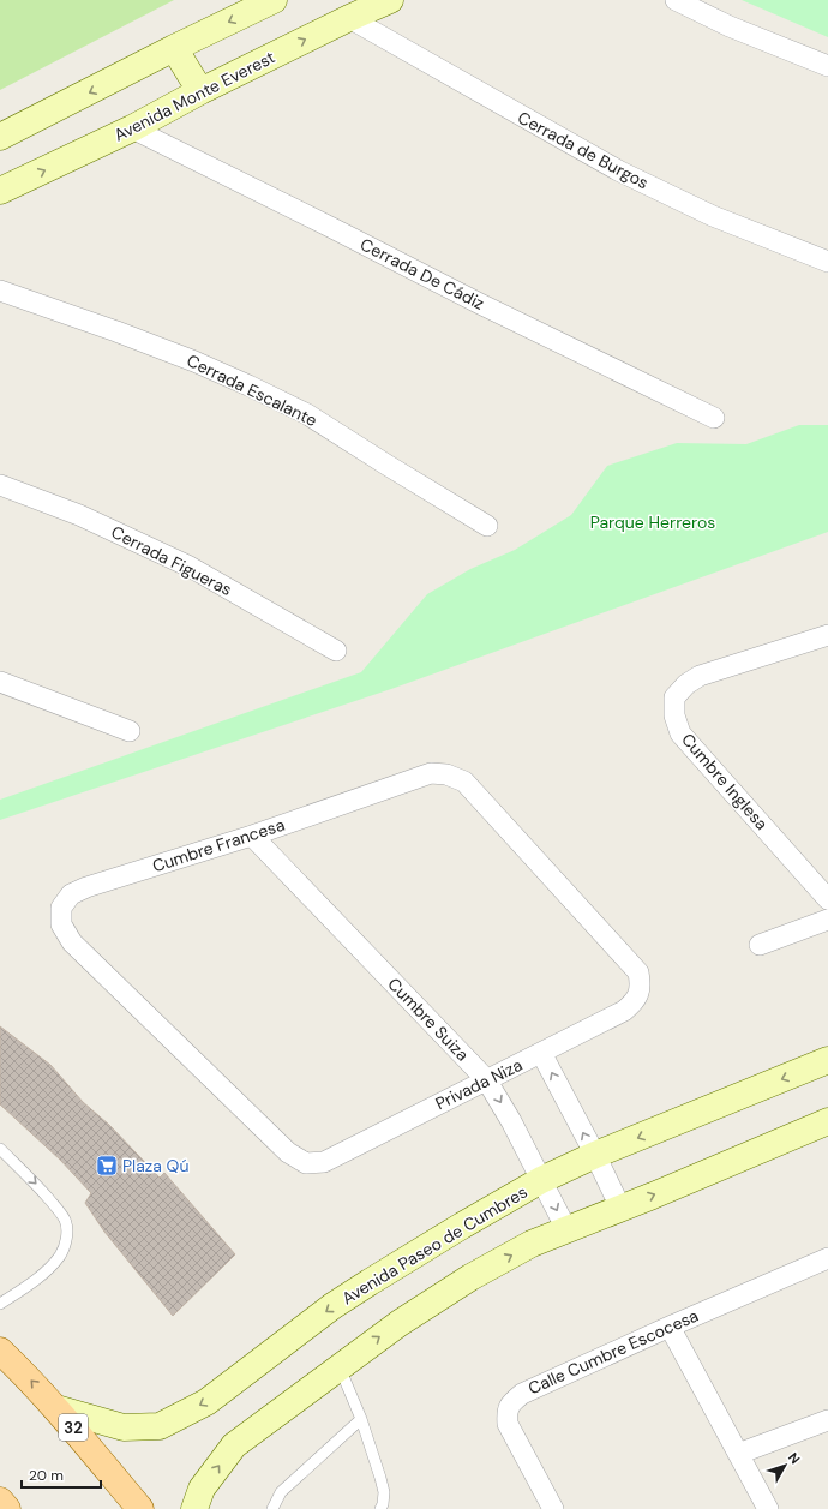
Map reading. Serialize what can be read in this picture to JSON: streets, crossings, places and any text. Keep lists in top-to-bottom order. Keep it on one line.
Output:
{"streets":{"main road":["32"],"street":["Avenida Monte Everest","Cerrada de Burgos","Cerrada De Cádiz","Cerrada Escalante","Cerrada Figueras","Cumbre Inglesa","Cumbre Francesa","Cumbre Suiza","Privada Niza","Avenida Paseo de Cumbres","Calle Cumbre Escocesa"]},"crossings":[["Avenida Monte Everest","Cerrada de Burgos"],["Avenida Monte Everest","Cerrada De Cádiz"],["Cumbre Francesa","Cumbre Suiza"],["Cumbre Francesa","Privada Niza"],["Cumbre Suiza","Privada Niza"],["Cumbre Suiza","Avenida Paseo de Cumbres"],["Avenida Paseo de Cumbres","32"]],"parks":["Parque Herreros"],"places":{"supermarket":["Plaza Qú"]},"scale_bar":"20 m","north":"top right"}
